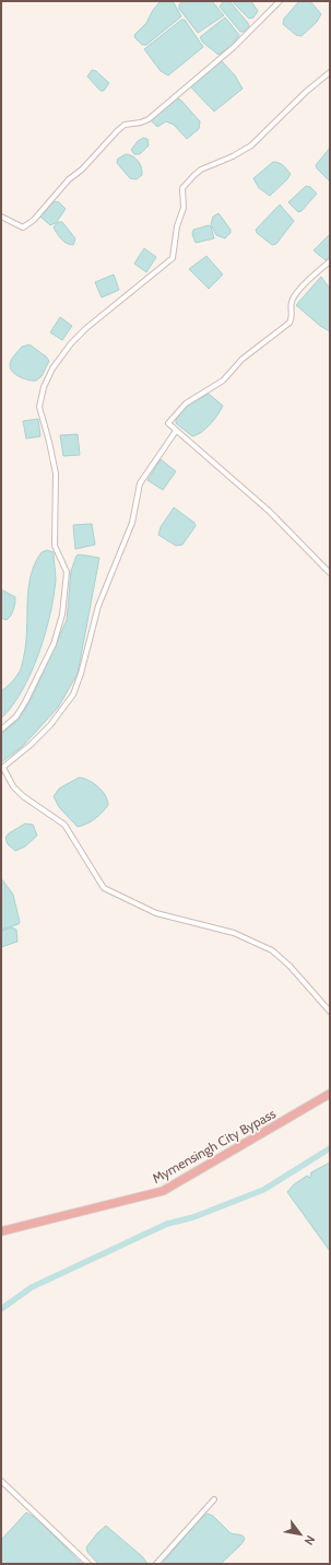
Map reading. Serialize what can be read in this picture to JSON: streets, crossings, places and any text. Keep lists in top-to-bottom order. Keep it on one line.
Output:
{"streets":{"highway":["Mymensingh City Bypass"]},"north":"bottom right"}
